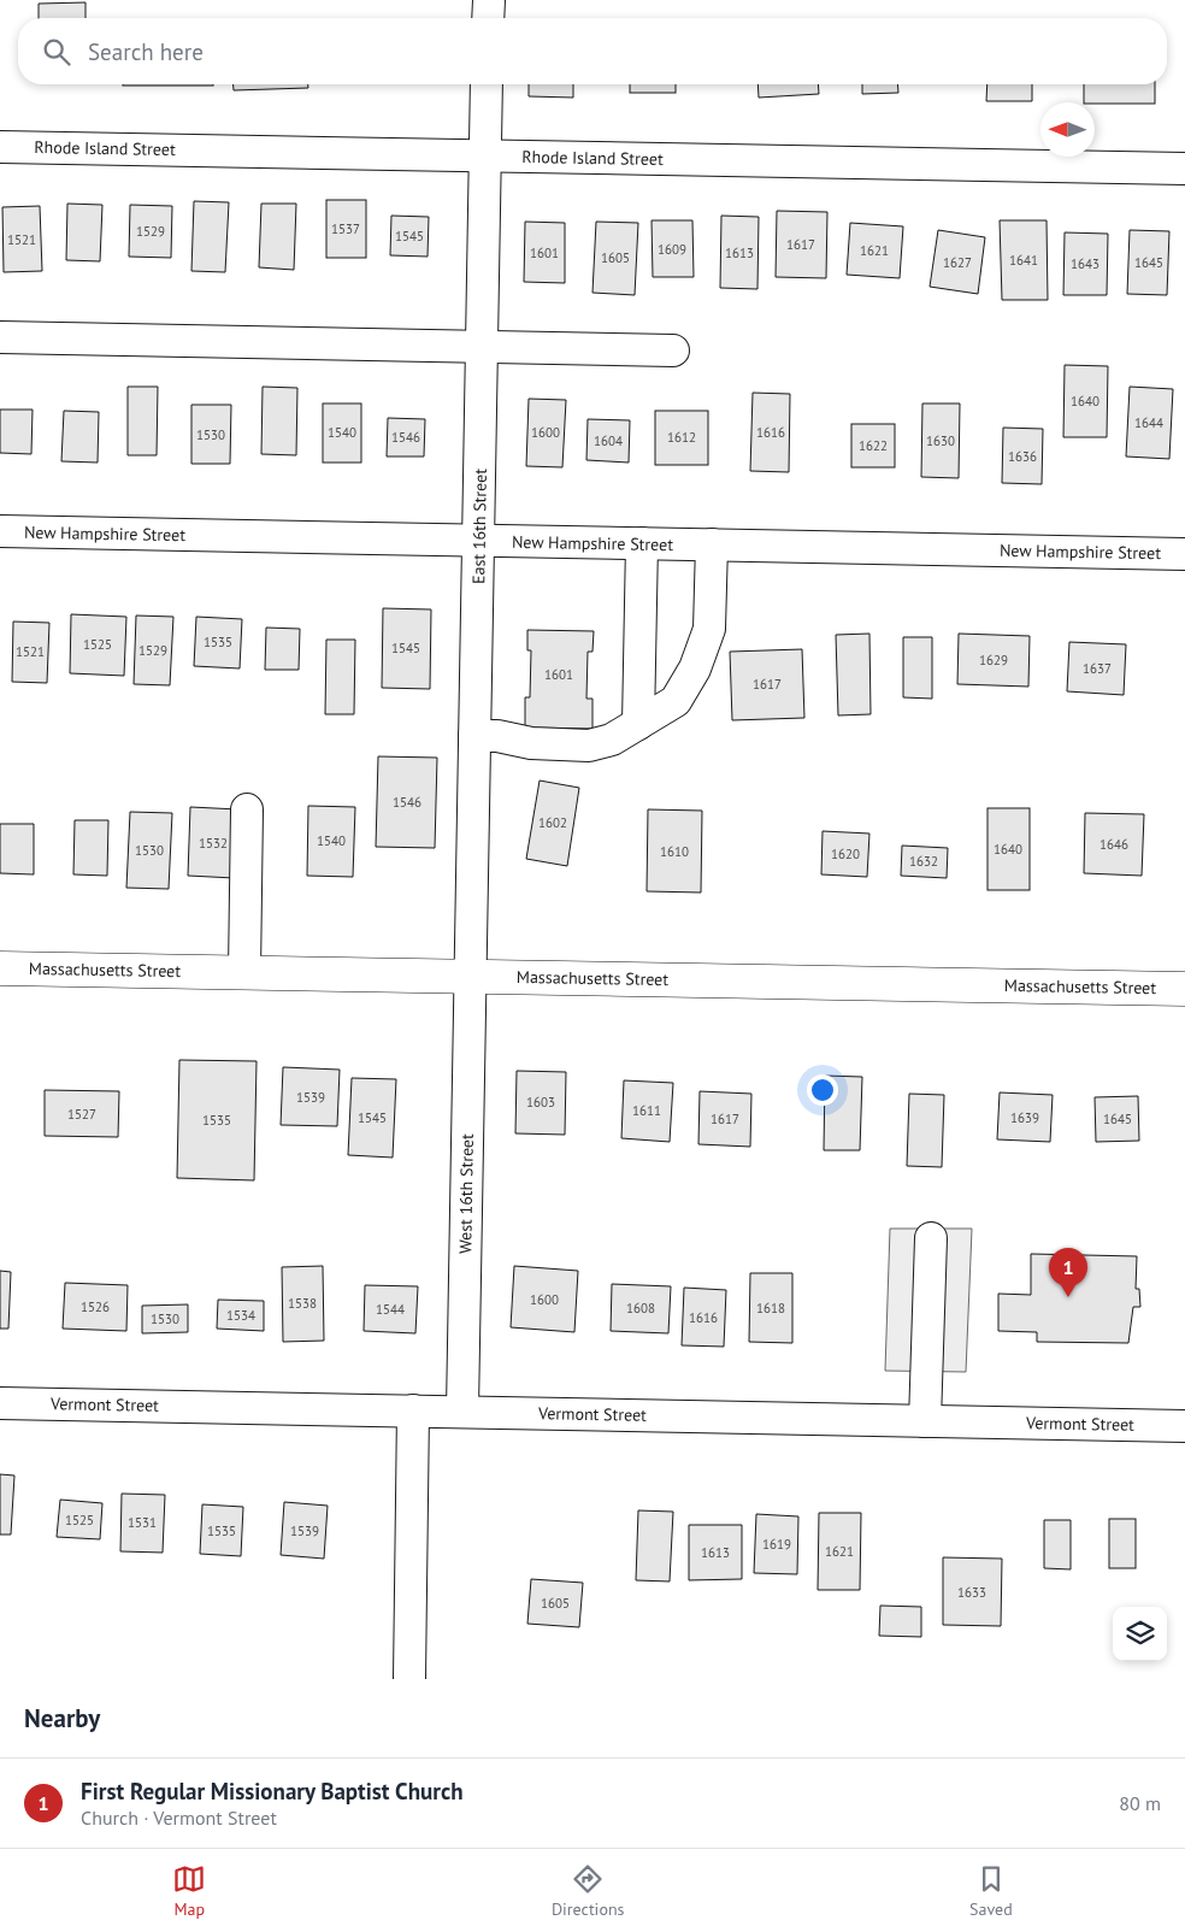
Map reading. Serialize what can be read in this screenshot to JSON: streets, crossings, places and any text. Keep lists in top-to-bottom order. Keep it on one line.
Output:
{"streets":{"main road":["Massachusetts Street"],"street":["Rhode Island Street","East 16th Street","New Hampshire Street","West 16th Street","Vermont Street"]},"crossings":[["Rhode Island Street","East 16th Street"],["East 16th Street","New Hampshire Street"],["East 16th Street","Massachusetts Street"],["East 16th Street","West 16th Street"],["Massachusetts Street","West 16th Street"],["West 16th Street","Vermont Street"]],"house_numbers":["1537","1529","1545","1521","1617","1609","1621","1601","1613","1605","1641","1627","1645","1643","1640","1644","1540","1600","1616","1530","1546","1612","1604","1630","1622","1636","1535","1525","1545","1529","1521","1629","1637","1601","1617","1546","1602","1540","1532","1646","1640","1530","1610","1620","1632","1539","1603","1611","1527","1545","1639","1617","1645","1535","1600","1538","1526","1608","1618","1544","1534","1616","1530","1525","1531","1535","1539","1619","1621","1613","1633","1605"],"north":"left","page":{"search":"Search here","pins":"1","heading":"Nearby","list":[{"mark":"1","name":"First Regular Missionary Baptist Church","note":"Church · Vermont Street","value":"80 m"}],"nav":["Map","Directions","Saved"]}}
